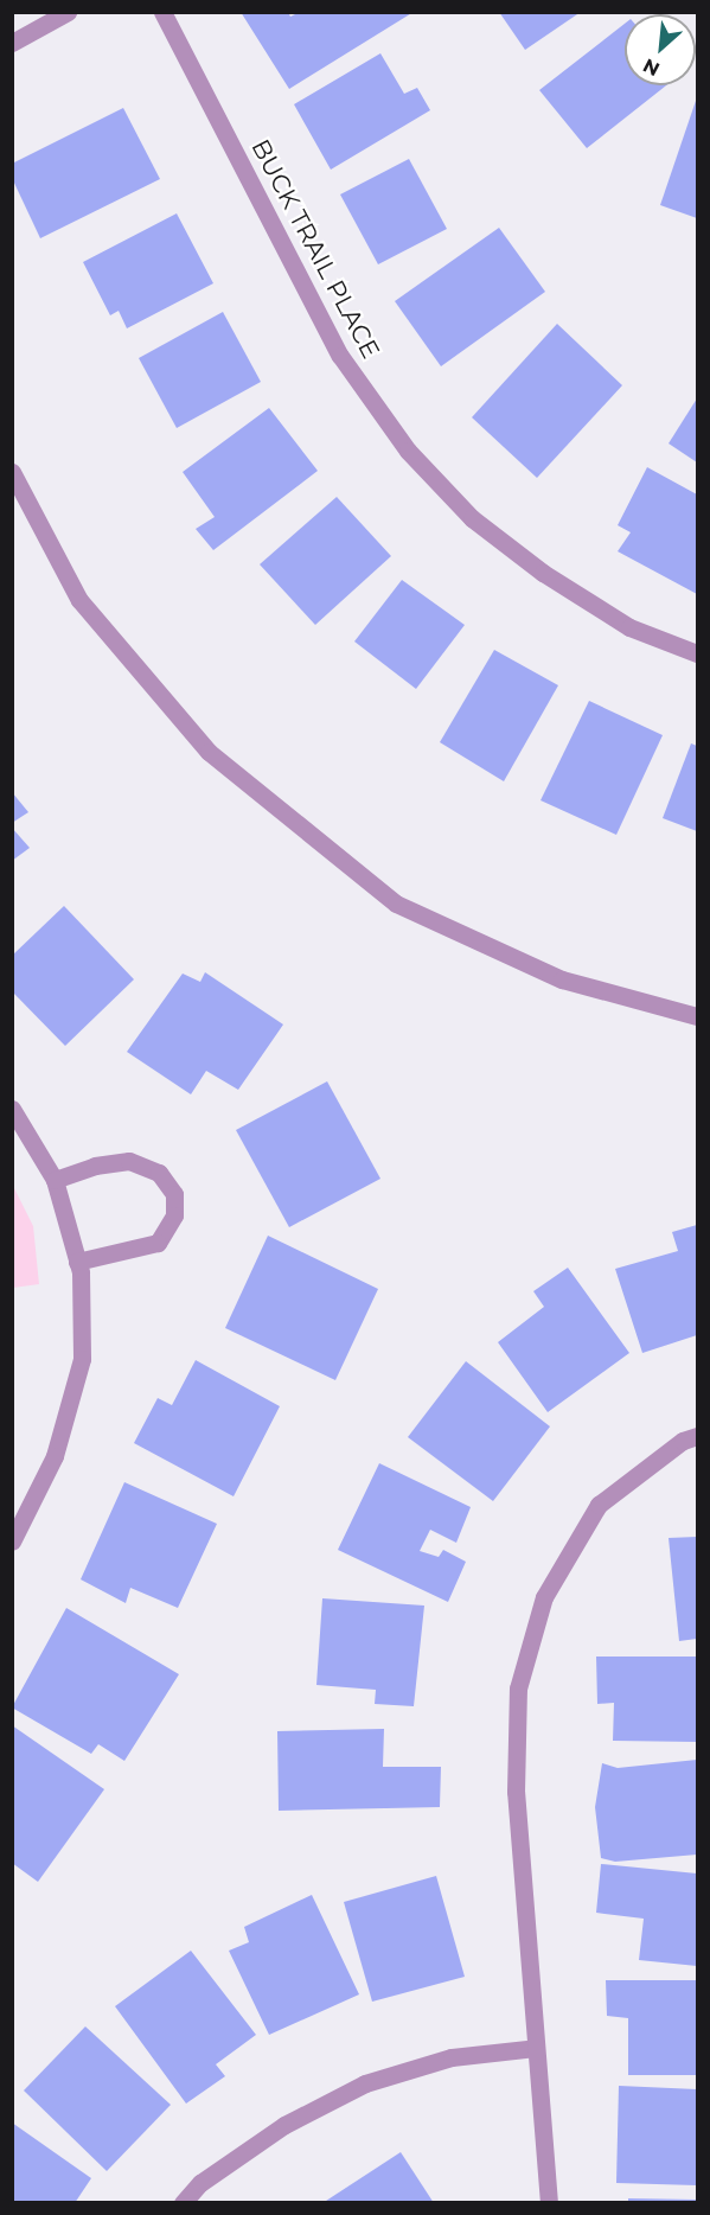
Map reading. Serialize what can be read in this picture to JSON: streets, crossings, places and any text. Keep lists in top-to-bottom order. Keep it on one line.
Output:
{"streets":{"street":["BUCK TRAIL PLACE"]},"north":"bottom left"}
